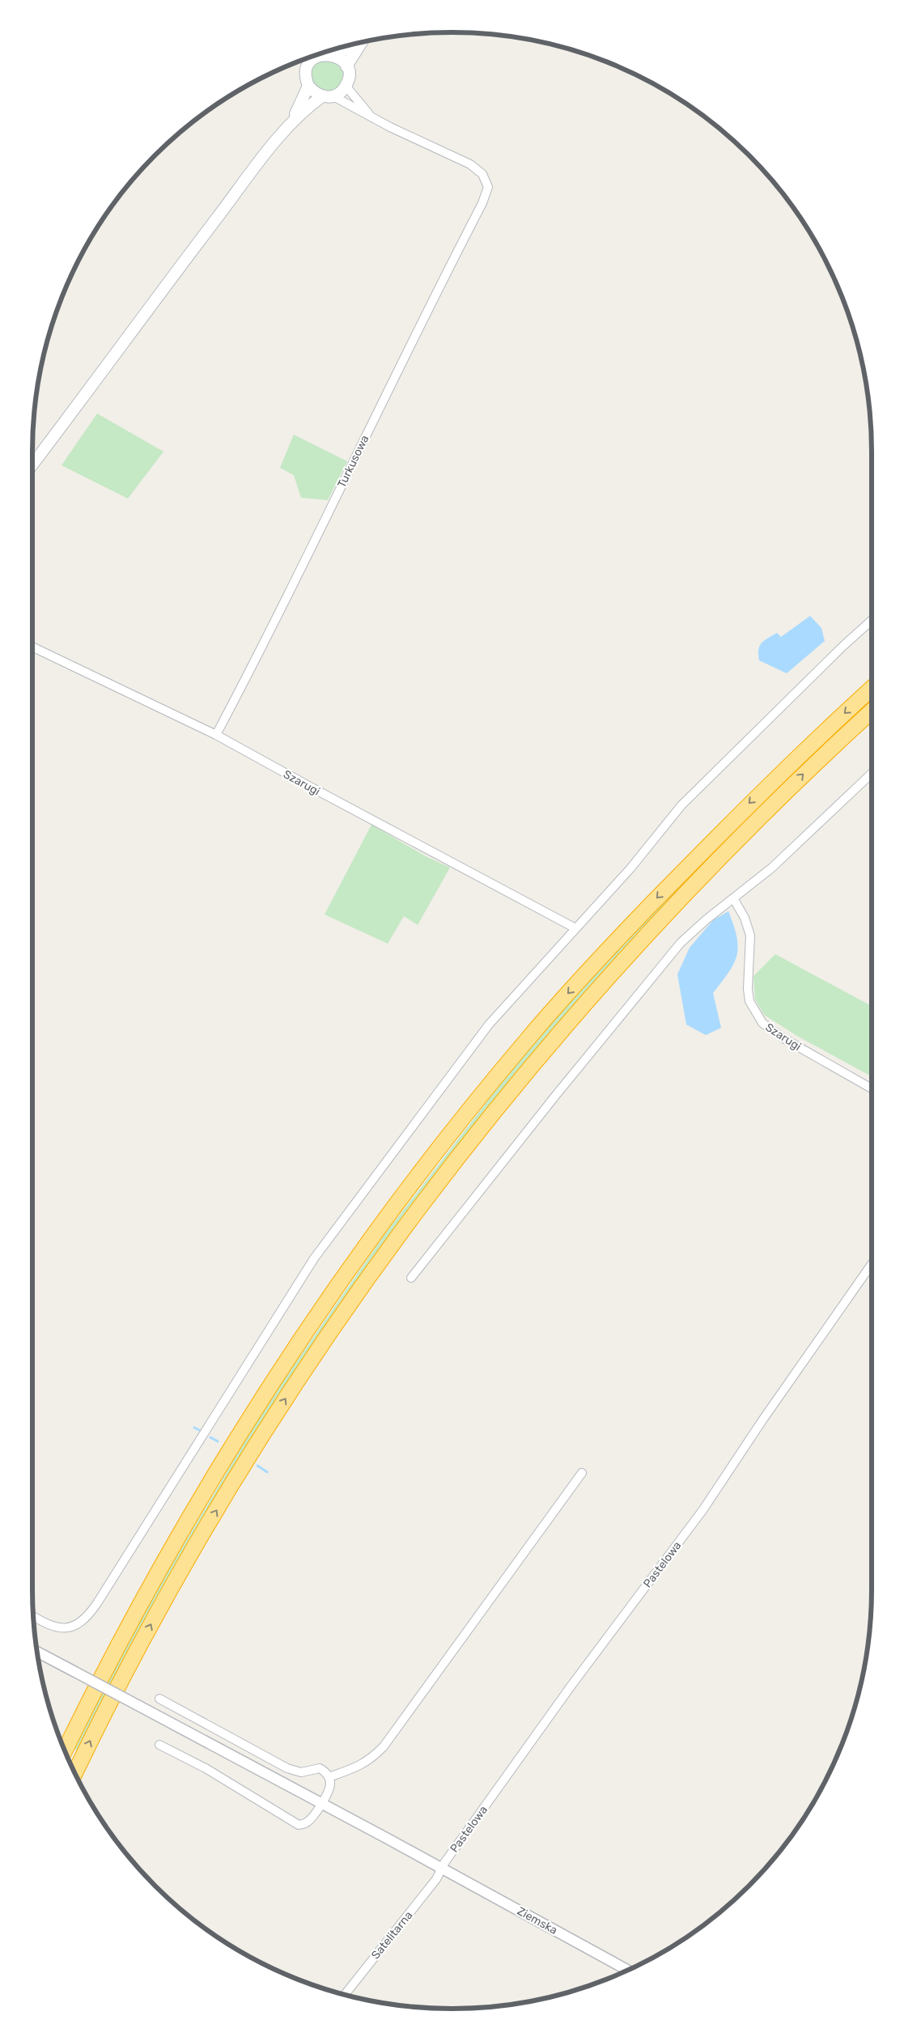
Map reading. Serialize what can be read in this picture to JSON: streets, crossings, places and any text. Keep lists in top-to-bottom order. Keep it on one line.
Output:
{"streets":{"street":["Turkusowa","Szarugi","Pastelowa","Ziemska","Satelitarna"]},"crossings":[["Turkusowa","Szarugi"],["Pastelowa","Ziemska"],["Pastelowa","Satelitarna"],["Ziemska","Satelitarna"]]}
